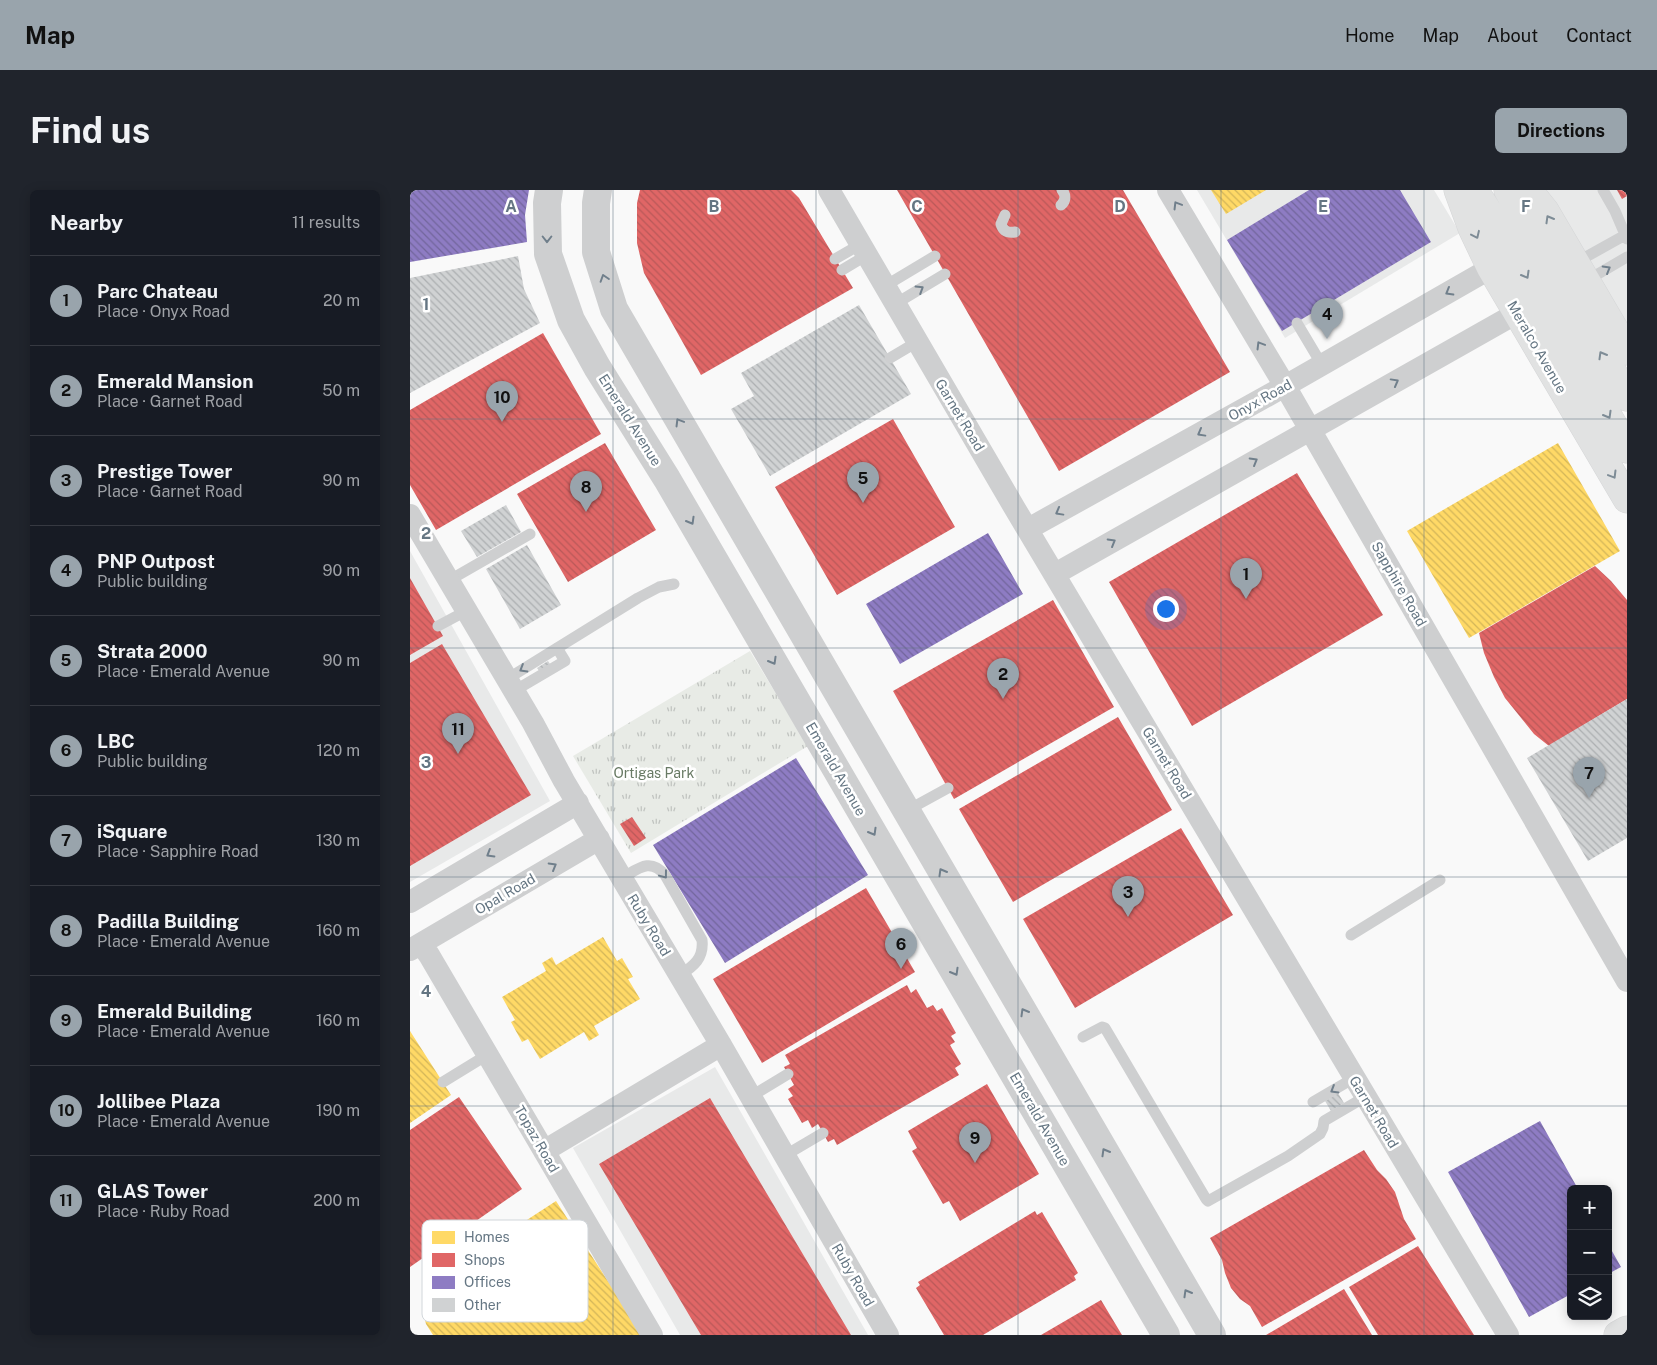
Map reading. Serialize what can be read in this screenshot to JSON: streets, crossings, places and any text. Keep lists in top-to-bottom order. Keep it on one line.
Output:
{"streets":{"main road":["Meralco Avenue"],"street":["Onyx Road","Garnet Road","Emerald Avenue","Sapphire Road","Opal Road","Ruby Road","Topaz Road"]},"crossings":[["Meralco Avenue","Onyx Road"],["Onyx Road","Garnet Road"],["Onyx Road","Sapphire Road"],["Opal Road","Ruby Road"],["Opal Road","Topaz Road"]],"parks":["Ortigas Park"],"legend":["Homes","Shops","Offices","Other"],"page":{"header":"Map","nav":["Home","Map","About","Contact"],"buttons":"Directions","title":"Find us","heading":["Nearby","11 results"],"list":[{"mark":"1","name":"Parc Chateau","note":"Place · Onyx Road","value":"20 m"},{"mark":"2","name":"Emerald Mansion","note":"Place · Garnet Road","value":"50 m"},{"mark":"3","name":"Prestige Tower","note":"Place · Garnet Road","value":"90 m"},{"mark":"4","name":"PNP Outpost","note":"Public building","value":"90 m"},{"mark":"5","name":"Strata 2000","note":"Place · Emerald Avenue","value":"90 m"},{"mark":"6","name":"LBC","note":"Public building","value":"120 m"},{"mark":"7","name":"iSquare","note":"Place · Sapphire Road","value":"130 m"},{"mark":"8","name":"Padilla Building","note":"Place · Emerald Avenue","value":"160 m"},{"mark":"9","name":"Emerald Building","note":"Place · Emerald Avenue","value":"160 m"},{"mark":"10","name":"Jollibee Plaza","note":"Place · Emerald Avenue","value":"190 m"},{"mark":"11","name":"GLAS Tower","note":"Place · Ruby Road","value":"200 m"}],"pins":["4","10","5","8","1","2","11","7","3","6","9"],"map_buttons":["+","−"]},"grid":{"columns":["A","B","C","D","E","F"],"rows":["1","2","3","4"]}}
